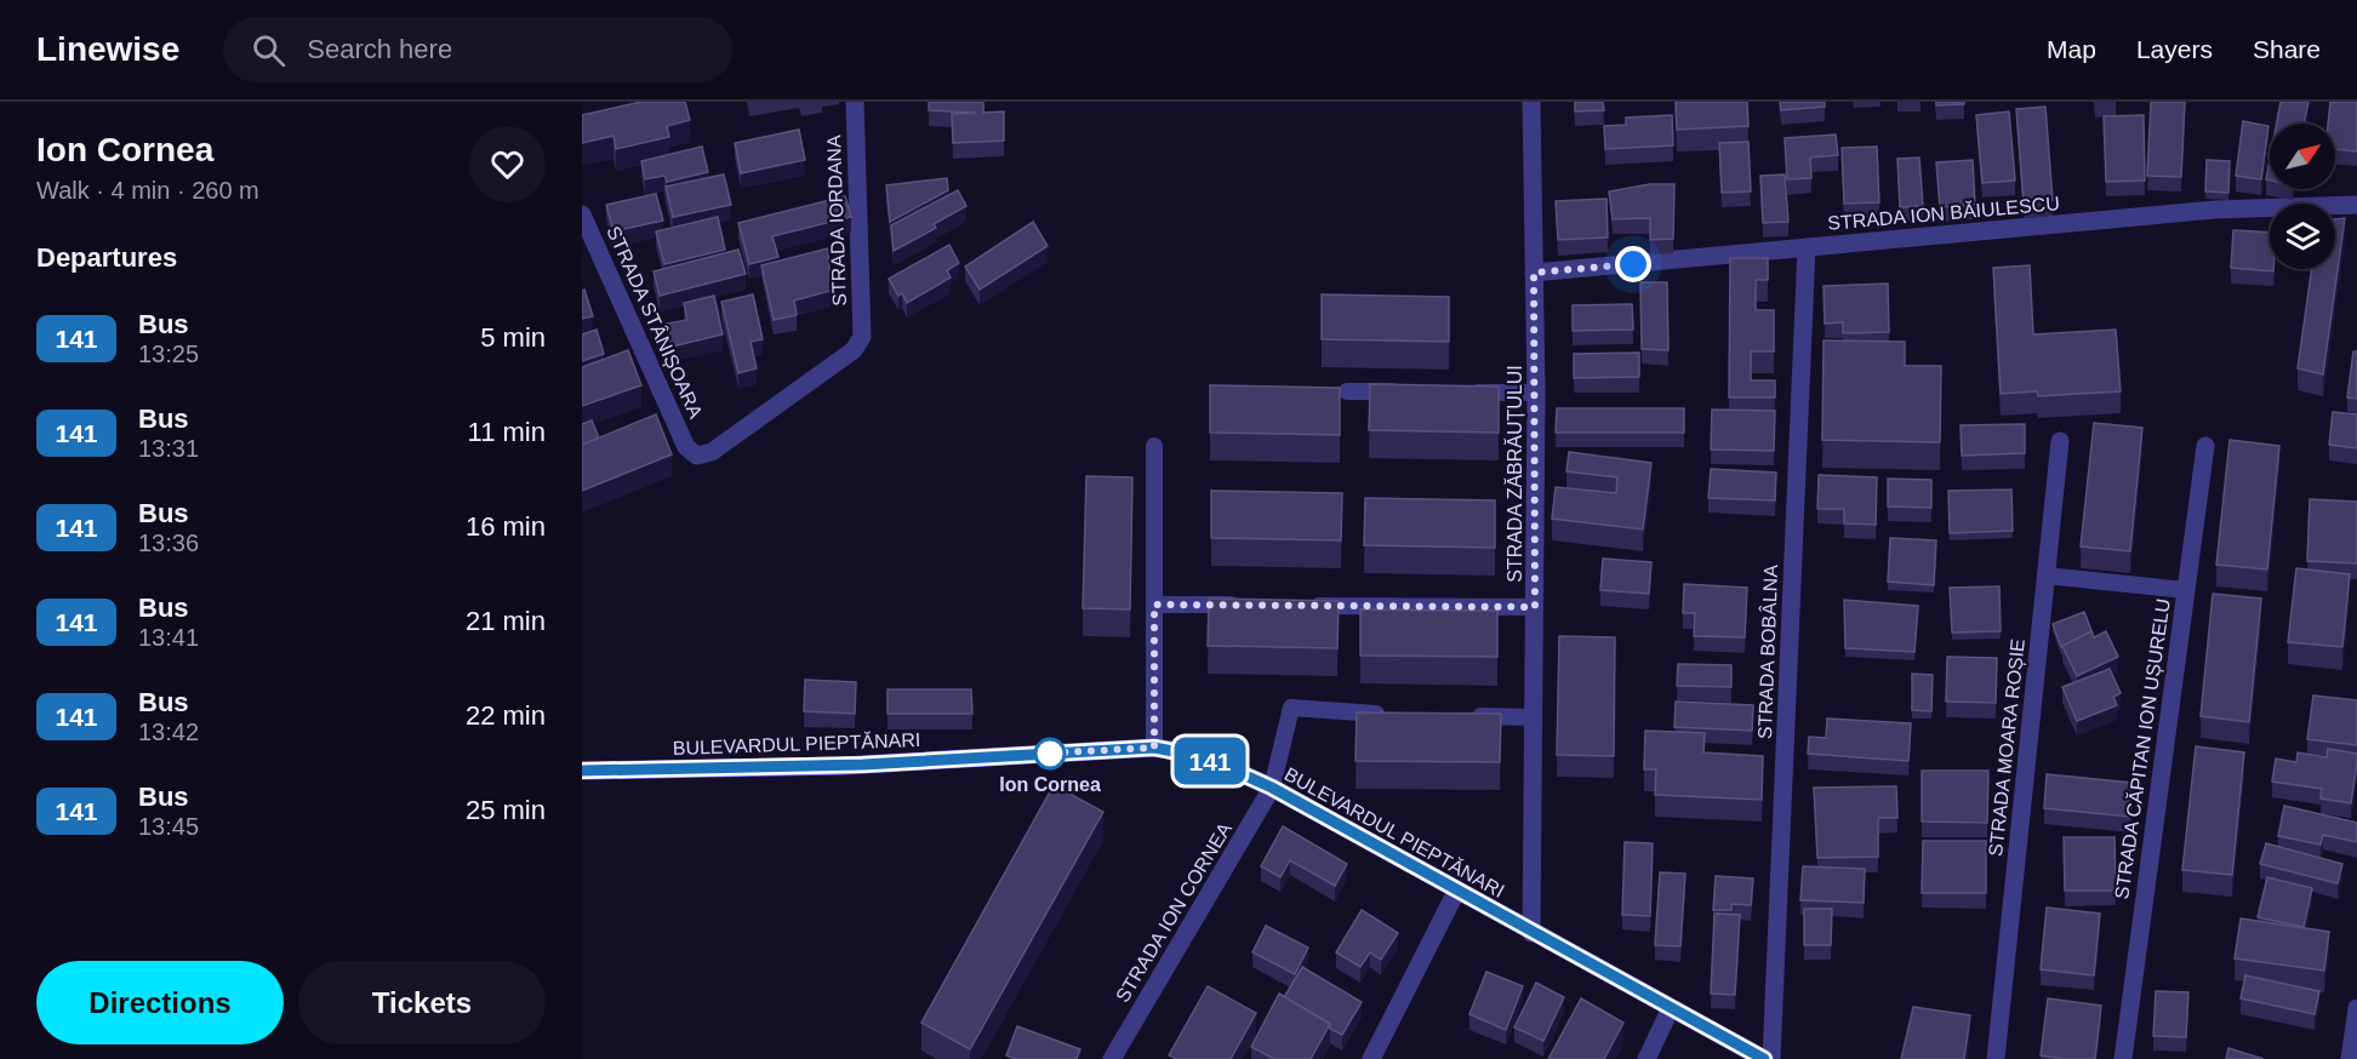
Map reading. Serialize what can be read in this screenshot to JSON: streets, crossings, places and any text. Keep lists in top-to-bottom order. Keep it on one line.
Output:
{"streets":{"main road":["BULEVARDUL PIEPTĂNARI"],"street":["STRADA ION BĂIULESCU","STRADA IORDANA","STRADA STÂNIȘOARA","STRADA ZĂBRĂUȚULUI","STRADA BOBÂLNA","STRADA MOARA ROȘIE","STRADA CĂPITAN ION UȘURELU","STRADA ION CORNEA"]},"crossings":[["STRADA ION BĂIULESCU","STRADA ZĂBRĂUȚULUI"],["STRADA ION BĂIULESCU","STRADA BOBÂLNA"],["STRADA IORDANA","STRADA STÂNIȘOARA"],["STRADA ZĂBRĂUȚULUI","BULEVARDUL PIEPTĂNARI"],["BULEVARDUL PIEPTĂNARI","STRADA ION CORNEA"]],"places":["Ion Cornea"],"lines":["bus line 141"],"north":"top right","page":{"header":"Linewise","search":"Search here","nav":["Map","Layers","Share"],"heading":[["Ion Cornea","Walk · 4 min · 260 m"],"Departures"],"on_map":"141","list":[{"mark":"141","name":"Bus","note":"13:25","value":"5 min"},{"mark":"141","name":"Bus","note":"13:31","value":"11 min"},{"mark":"141","name":"Bus","note":"13:36","value":"16 min"},{"mark":"141","name":"Bus","note":"13:41","value":"21 min"},{"mark":"141","name":"Bus","note":"13:42","value":"22 min"},{"mark":"141","name":"Bus","note":"13:45","value":"25 min"}],"buttons":["Directions","Tickets"]}}
